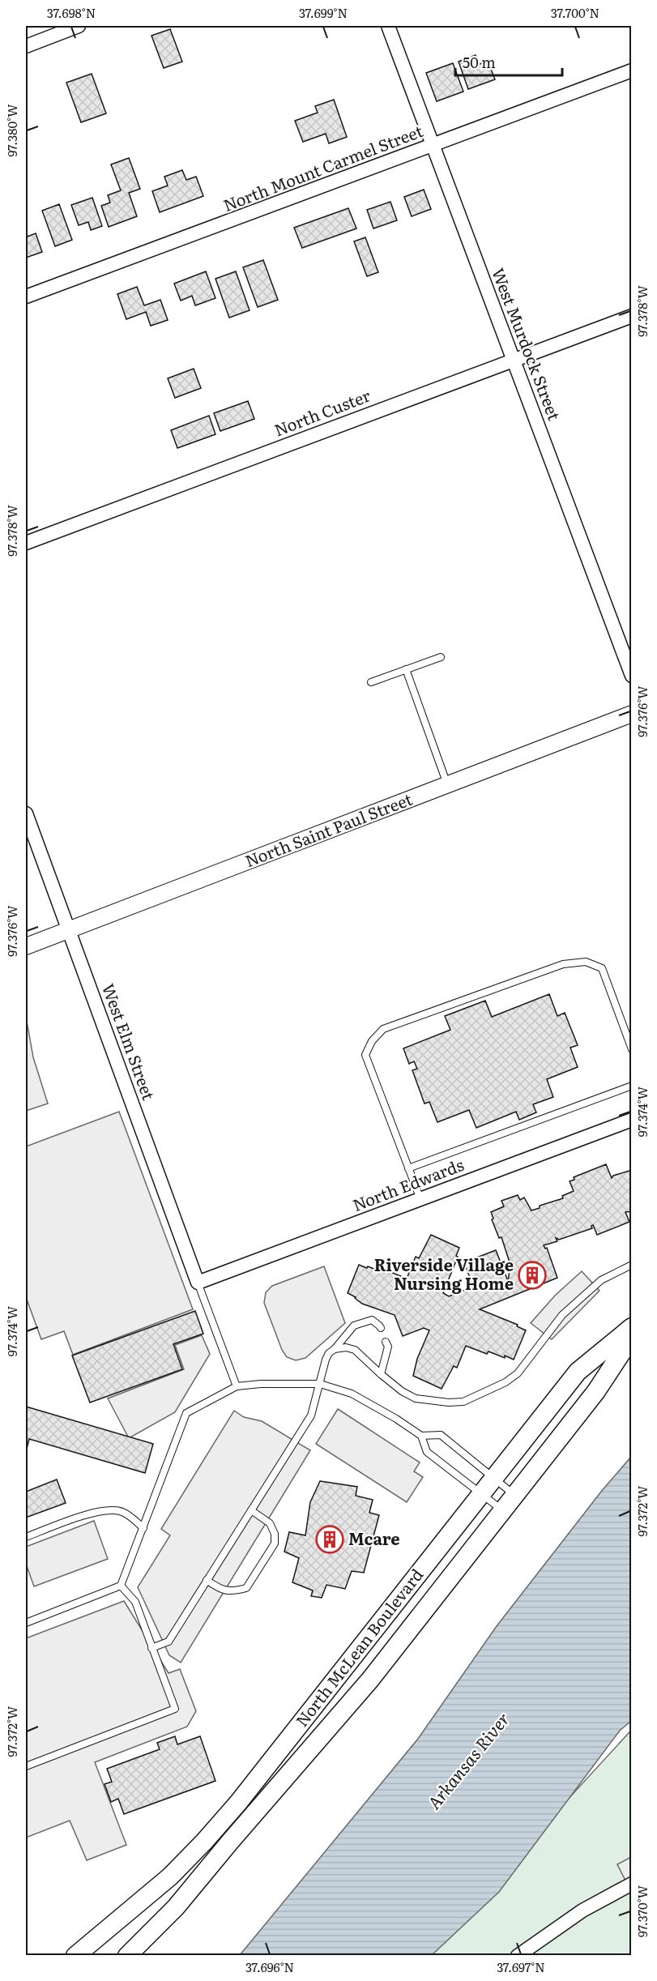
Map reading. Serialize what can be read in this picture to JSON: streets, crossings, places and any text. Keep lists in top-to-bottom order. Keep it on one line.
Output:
{"streets":{"main road":["North McLean Boulevard"],"street":["North Mount Carmel Street","West Murdock Street","North Custer","North Saint Paul Street","West Elm Street","North Edwards"]},"crossings":[["North Mount Carmel Street","West Murdock Street"],["West Murdock Street","North Custer"],["North Saint Paul Street","West Elm Street"],["West Elm Street","North Edwards"]],"water":["Arkansas River"],"places":{"building":["Riverside Village Nursing Home","Mcare"]},"scale_bar":"50 m","coordinates":["37.698°N","37.699°N","37.700°N","97.380°W","97.378°W","97.376°W","97.374°W","97.372°W","97.370°W","37.696°N","37.697°N"]}
